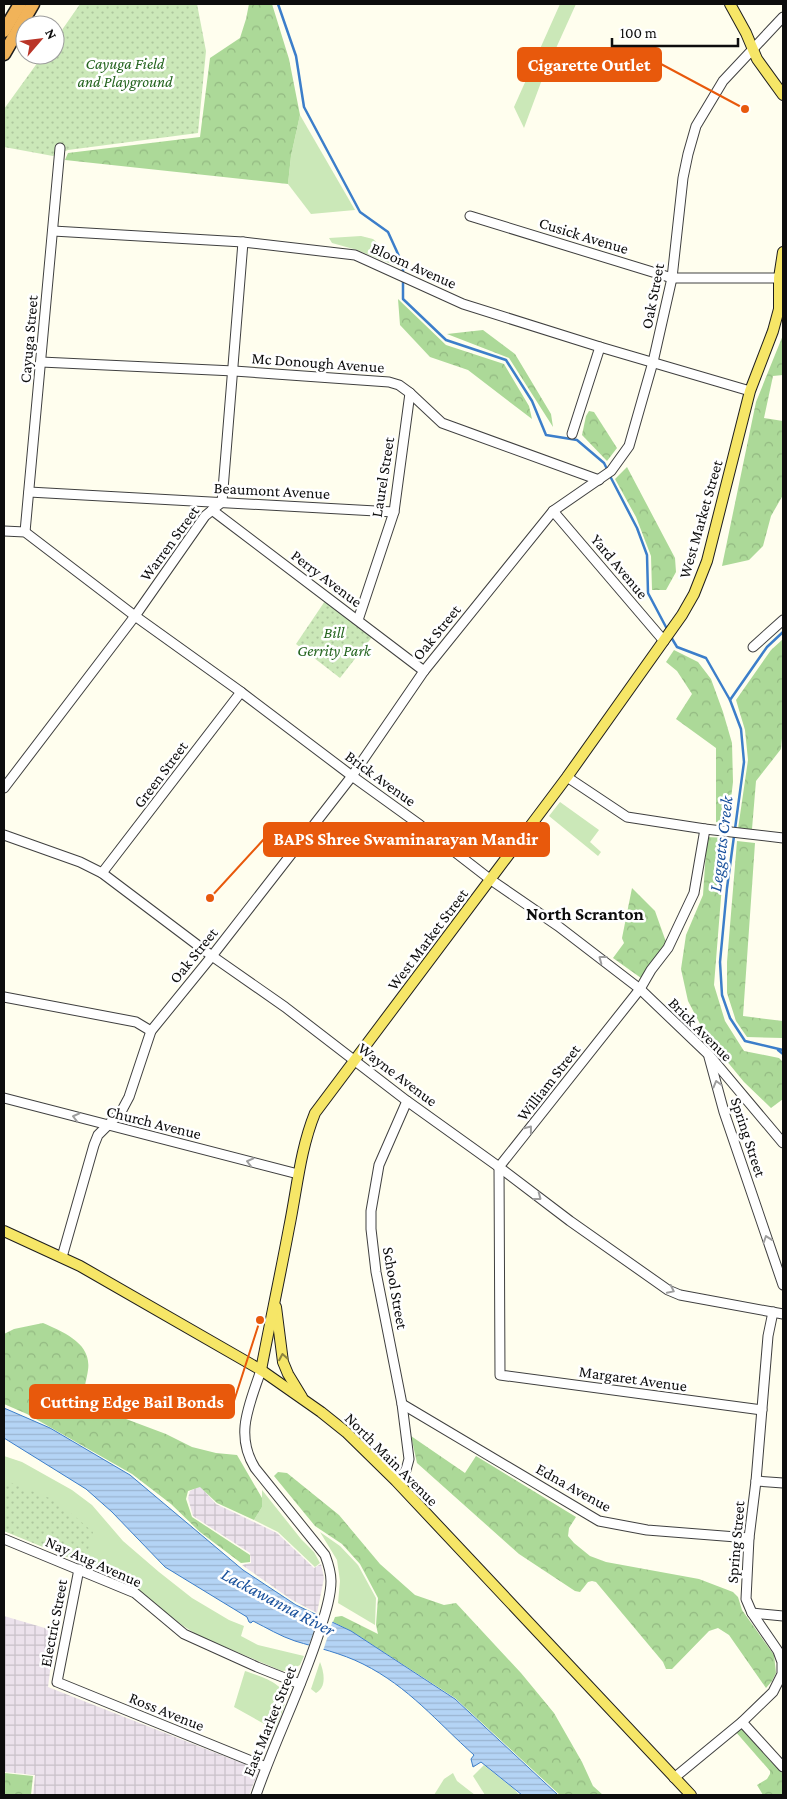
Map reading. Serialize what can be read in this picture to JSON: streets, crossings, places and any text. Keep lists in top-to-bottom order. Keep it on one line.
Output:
{"streets":{"main road":["West Market Street","North Main Avenue"],"street":["Cusick Avenue","Bloom Avenue","Oak Street","Cayuga Street","Mc Donough Avenue","Laurel Street","Beaumont Avenue","Warren Street","Yard Avenue","Perry Avenue","Green Street","Brick Avenue","Wayne Avenue","William Street","Church Avenue","Spring Street","School Street","Margaret Avenue","Edna Avenue","Nay Aug Avenue","Electric Street","Ross Avenue","East Market Street"]},"crossings":[["Cusick Avenue","Oak Street"],["Cusick Avenue","West Market Street"],["Bloom Avenue","Oak Street"],["Bloom Avenue","Cayuga Street"],["Bloom Avenue","West Market Street"],["Bloom Avenue","Warren Street"],["Oak Street","Mc Donough Avenue"],["Oak Street","Yard Avenue"],["Oak Street","Perry Avenue"],["Oak Street","Brick Avenue"],["Oak Street","Wayne Avenue"],["Oak Street","Church Avenue"],["Oak Street","North Main Avenue"],["Cayuga Street","Mc Donough Avenue"],["Cayuga Street","Beaumont Avenue"],["Cayuga Street","Brick Avenue"],["Mc Donough Avenue","Laurel Street"],["Mc Donough Avenue","Warren Street"],["Laurel Street","Beaumont Avenue"],["Laurel Street","Perry Avenue"],["Beaumont Avenue","Warren Street"],["West Market Street","Yard Avenue"],["West Market Street","Brick Avenue"],["West Market Street","Wayne Avenue"],["West Market Street","Church Avenue"],["West Market Street","North Main Avenue"],["West Market Street","East Market Street"],["Warren Street","Perry Avenue"],["Warren Street","Brick Avenue"],["Green Street","Brick Avenue"],["Green Street","Wayne Avenue"],["Brick Avenue","William Street"],["Brick Avenue","Spring Street"],["Wayne Avenue","William Street"],["Wayne Avenue","Spring Street"],["Wayne Avenue","School Street"],["Wayne Avenue","Margaret Avenue"],["William Street","Margaret Avenue"],["Spring Street","Margaret Avenue"],["Spring Street","North Main Avenue"],["Spring Street","Edna Avenue"],["School Street","North Main Avenue"],["School Street","Edna Avenue"],["Nay Aug Avenue","Electric Street"],["Nay Aug Avenue","East Market Street"],["Electric Street","Ross Avenue"],["Ross Avenue","East Market Street"]],"one_way":["William Street","Church Avenue"],"districts":["North Scranton"],"water":["Leggetts Creek","Lackawanna River"],"parks":["Cayuga Field and Playground","Bill Gerrity Park"],"places":["Cigarette Outlet","BAPS Shree Swaminarayan Mandir","Cutting Edge Bail Bonds"],"scale_bar":"100 m","north":"top right"}
